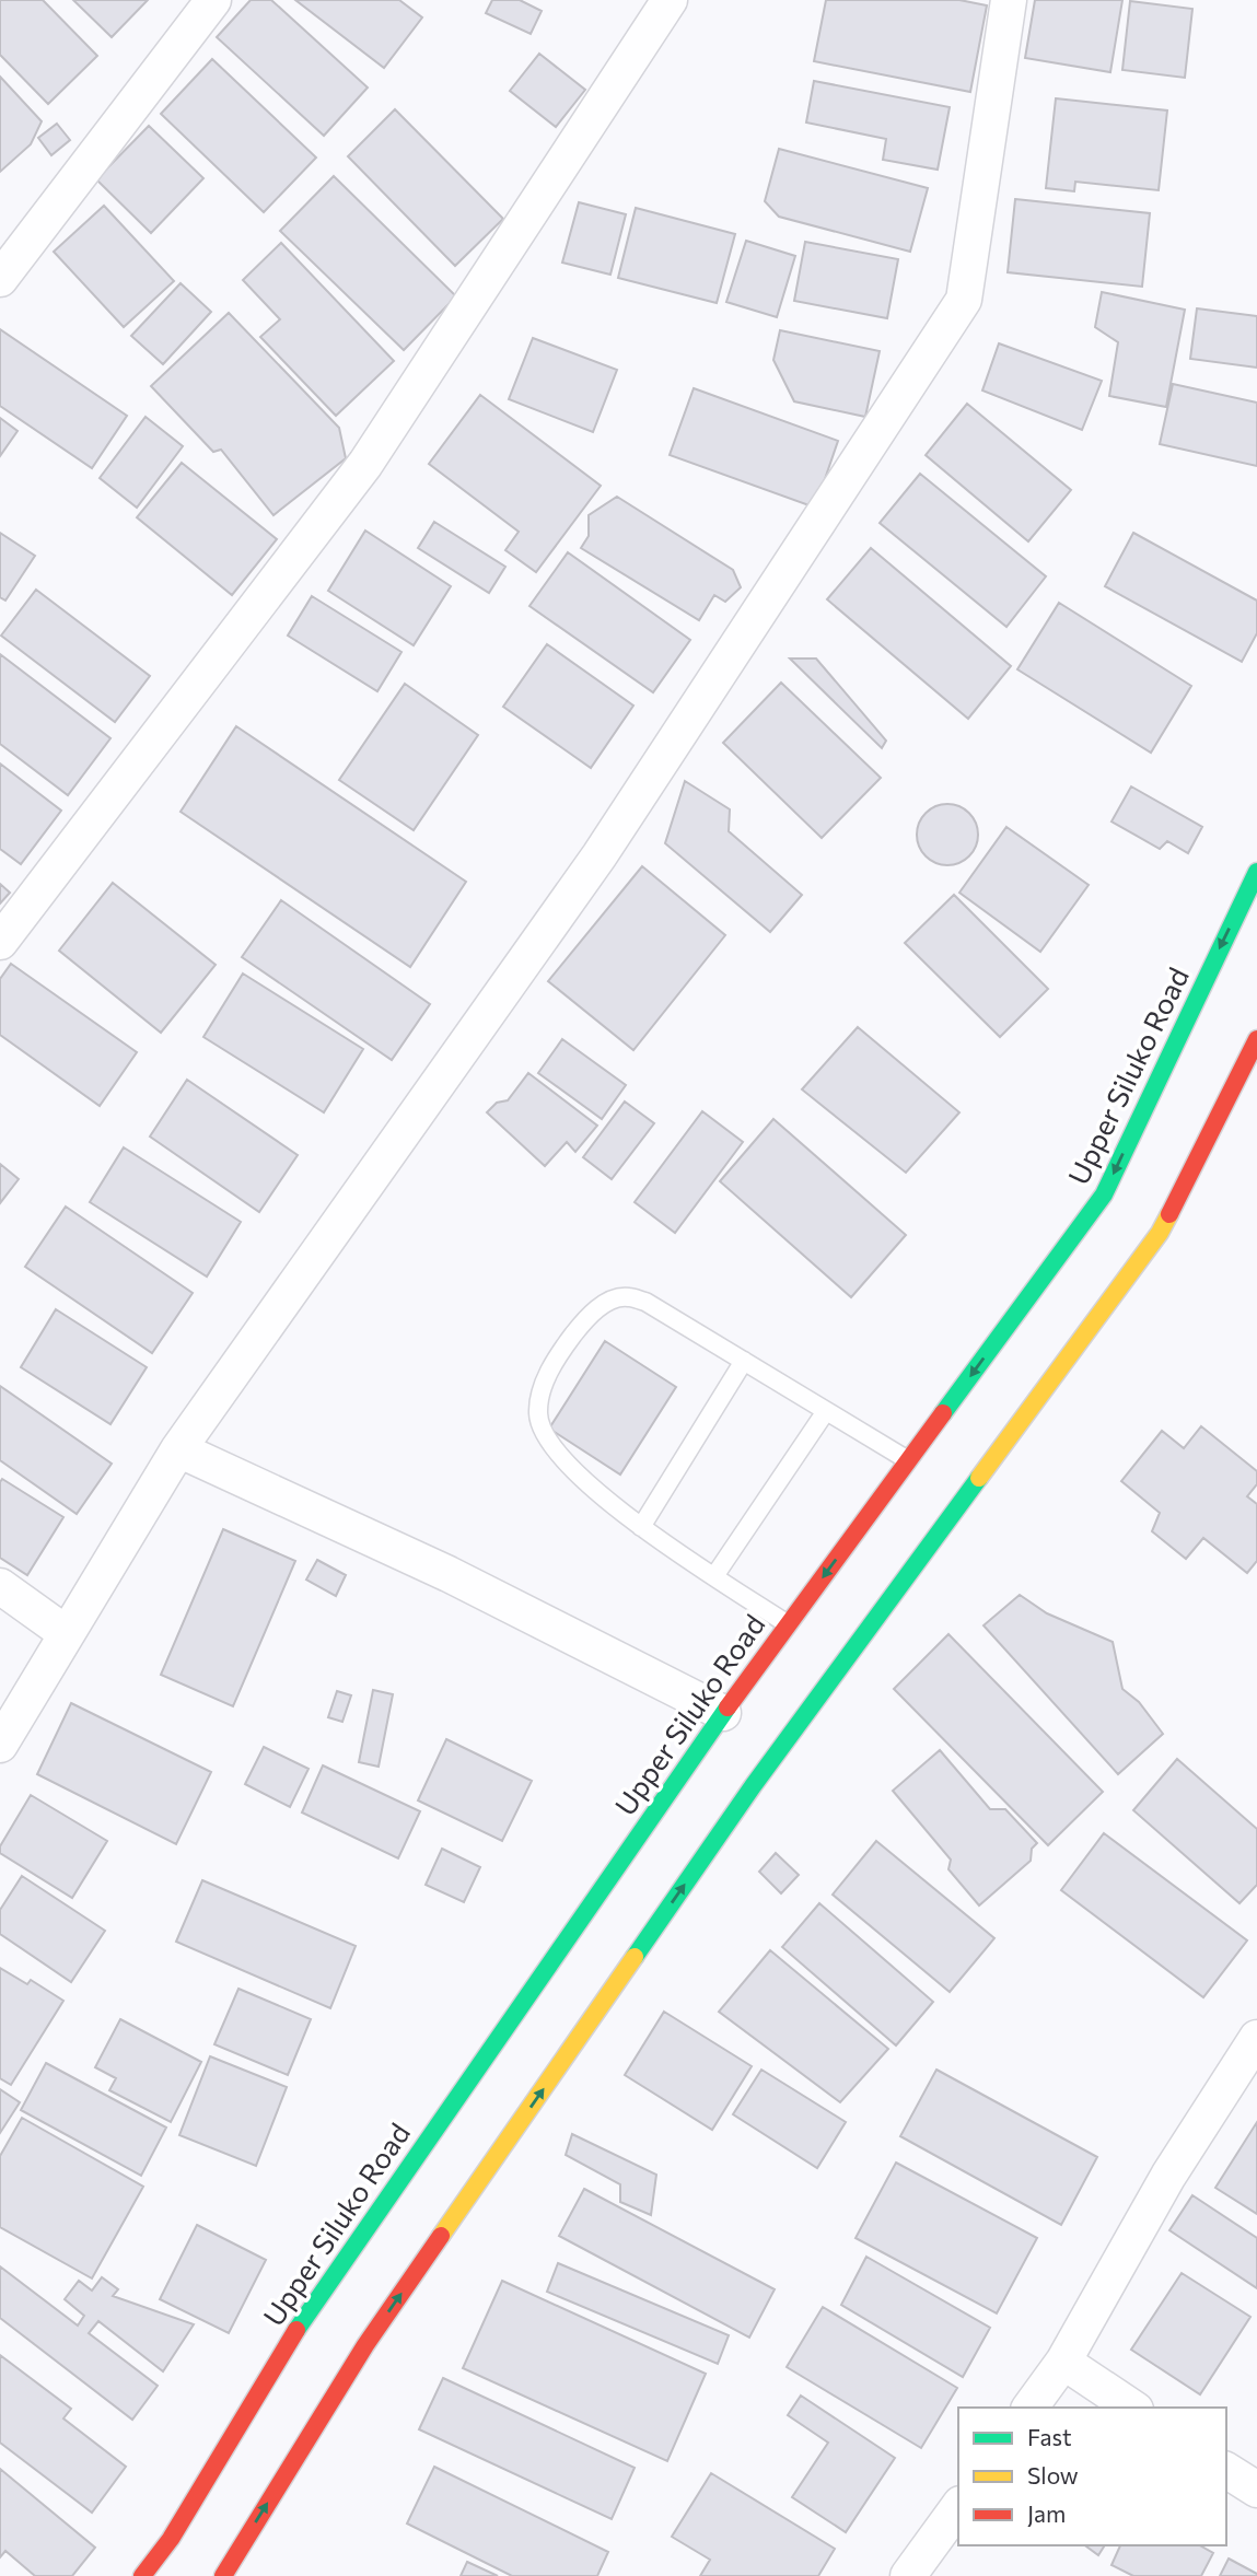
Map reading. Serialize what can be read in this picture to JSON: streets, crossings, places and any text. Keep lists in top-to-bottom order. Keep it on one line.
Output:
{"streets":{"main road":["Upper Siluko Road"]},"legend":["Fast","Slow","Jam"]}
